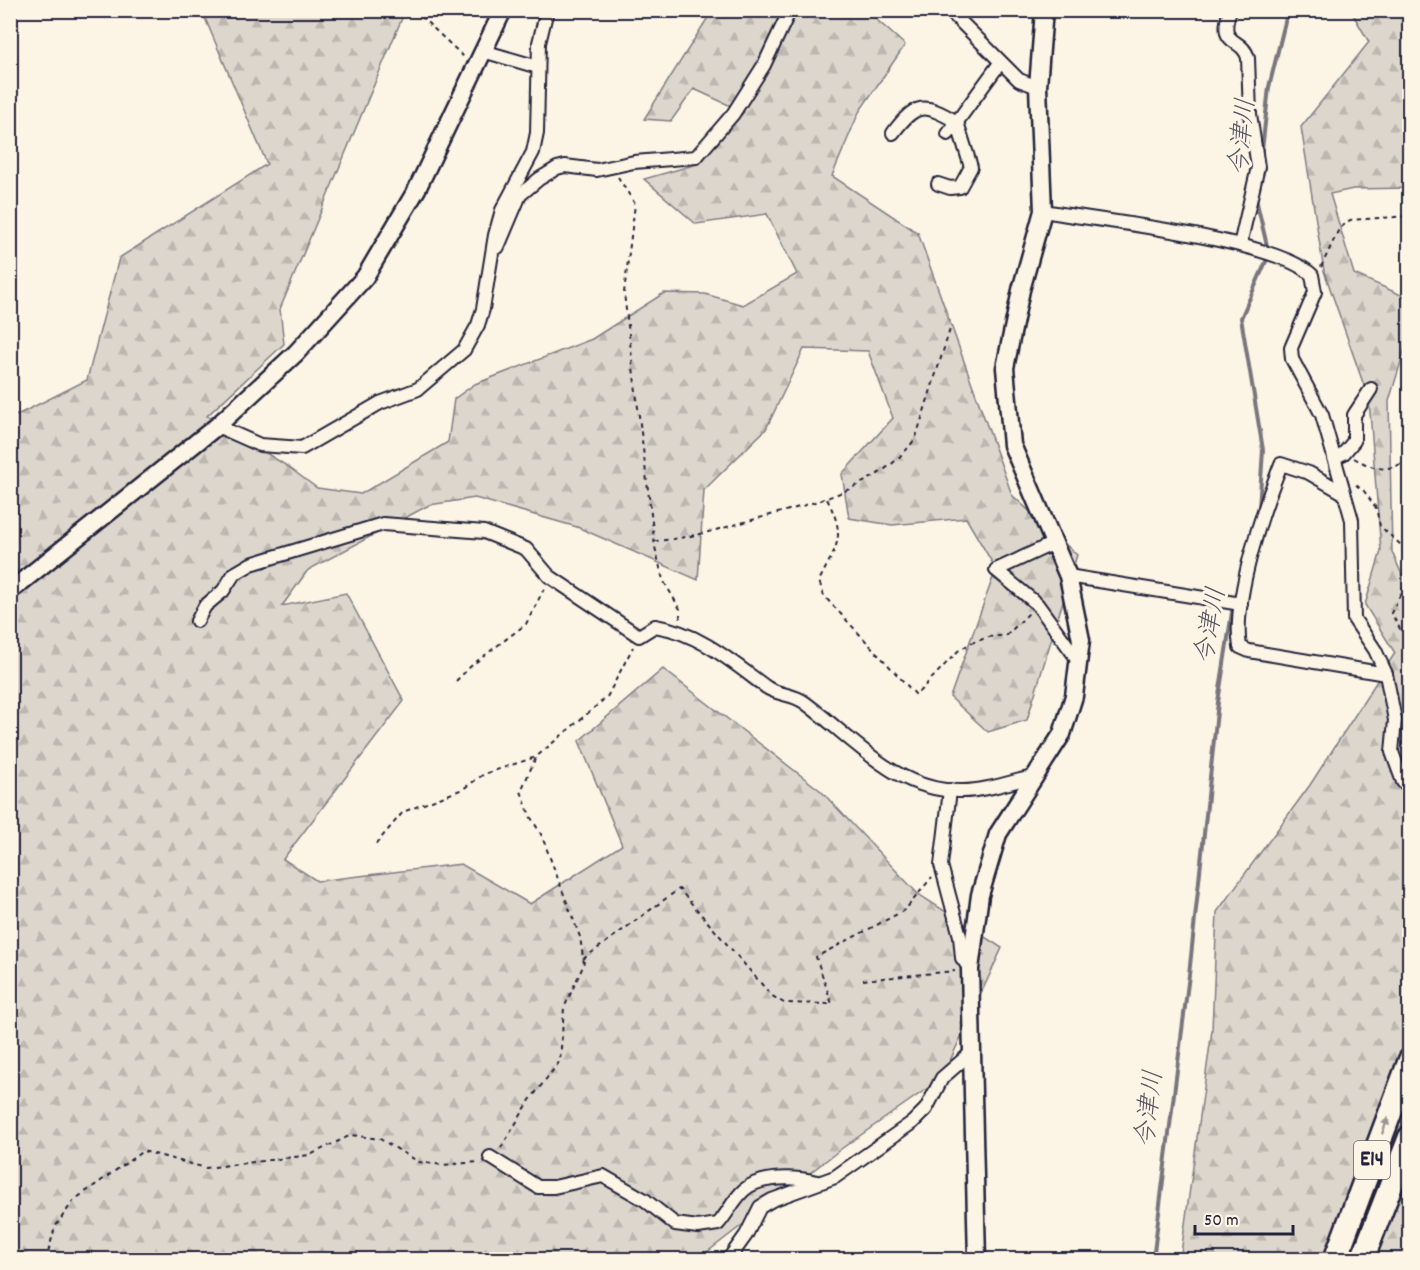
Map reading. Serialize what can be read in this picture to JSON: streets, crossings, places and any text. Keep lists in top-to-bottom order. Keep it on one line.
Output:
{"streets":{"highway":["E14"]},"water":["今津川"],"scale_bar":"50 m"}
